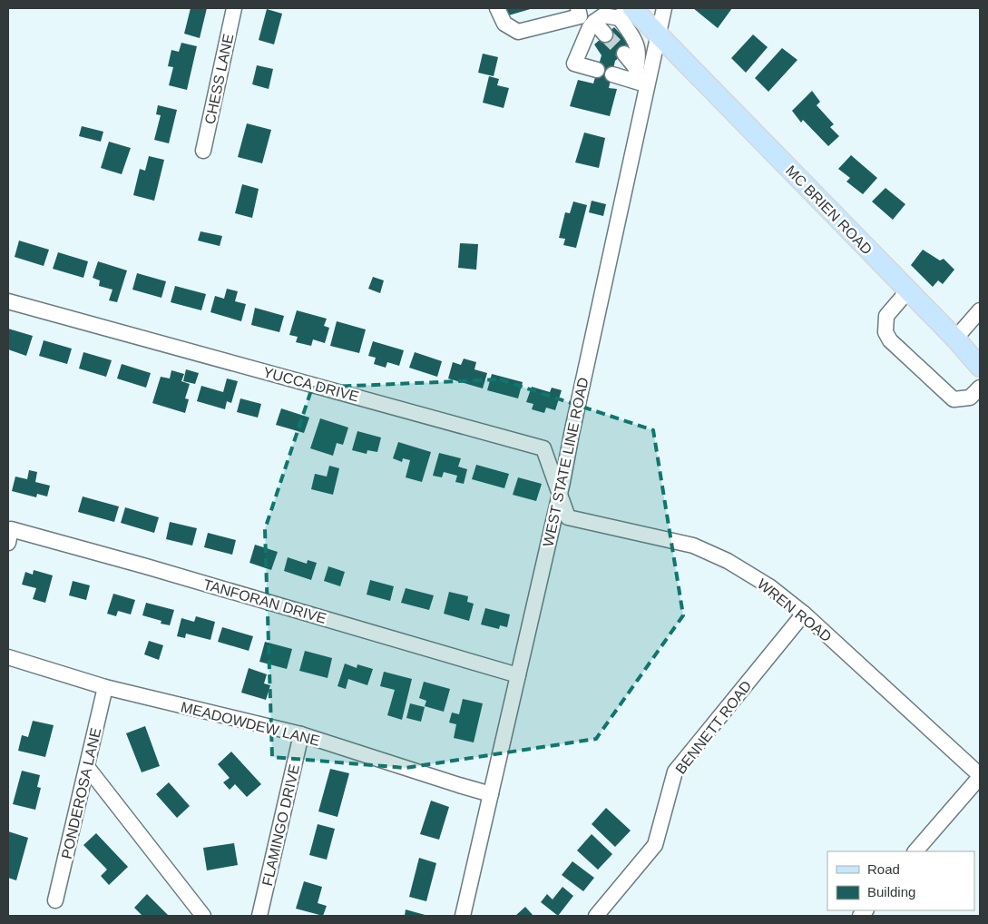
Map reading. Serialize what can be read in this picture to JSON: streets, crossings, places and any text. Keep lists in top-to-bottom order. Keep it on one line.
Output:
{"streets":{"main road":["MC BRIEN ROAD"],"street":["CHESS LANE","YUCCA DRIVE","WEST STATE LINE ROAD","TANFORAN DRIVE","WREN ROAD","MEADOWDEW LANE","BENNETT ROAD","PONDEROSA LANE","FLAMINGO DRIVE"]},"crossings":[["MC BRIEN ROAD","WEST STATE LINE ROAD"],["YUCCA DRIVE","WEST STATE LINE ROAD"],["YUCCA DRIVE","WREN ROAD"],["WEST STATE LINE ROAD","TANFORAN DRIVE"],["WEST STATE LINE ROAD","MEADOWDEW LANE"],["WREN ROAD","BENNETT ROAD"],["MEADOWDEW LANE","PONDEROSA LANE"],["MEADOWDEW LANE","FLAMINGO DRIVE"]],"legend":["Road","Building"]}
